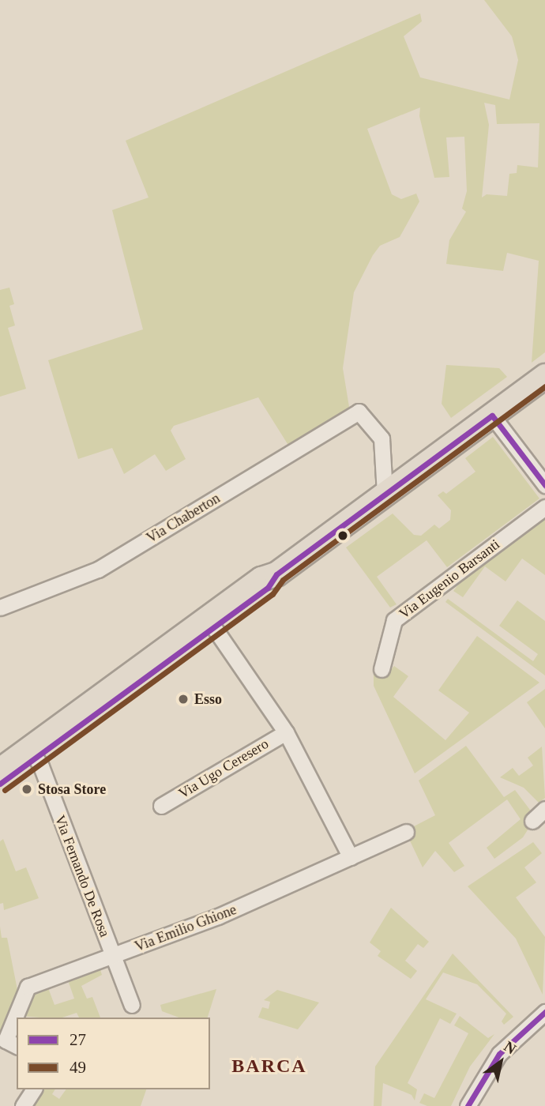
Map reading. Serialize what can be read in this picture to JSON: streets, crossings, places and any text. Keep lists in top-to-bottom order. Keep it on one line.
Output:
{"streets":{"street":["Via Chaberton","Via Eugenio Barsanti","Via Ugo Ceresero","Via Fernando De Rosa","Via Emilio Ghione"]},"crossings":[["Via Fernando De Rosa","Via Emilio Ghione"]],"districts":["BARCA"],"places":["Esso","Stosa Store"],"lines":["transit line 49","transit line 27"],"legend":["27","49"],"north":"top right"}
